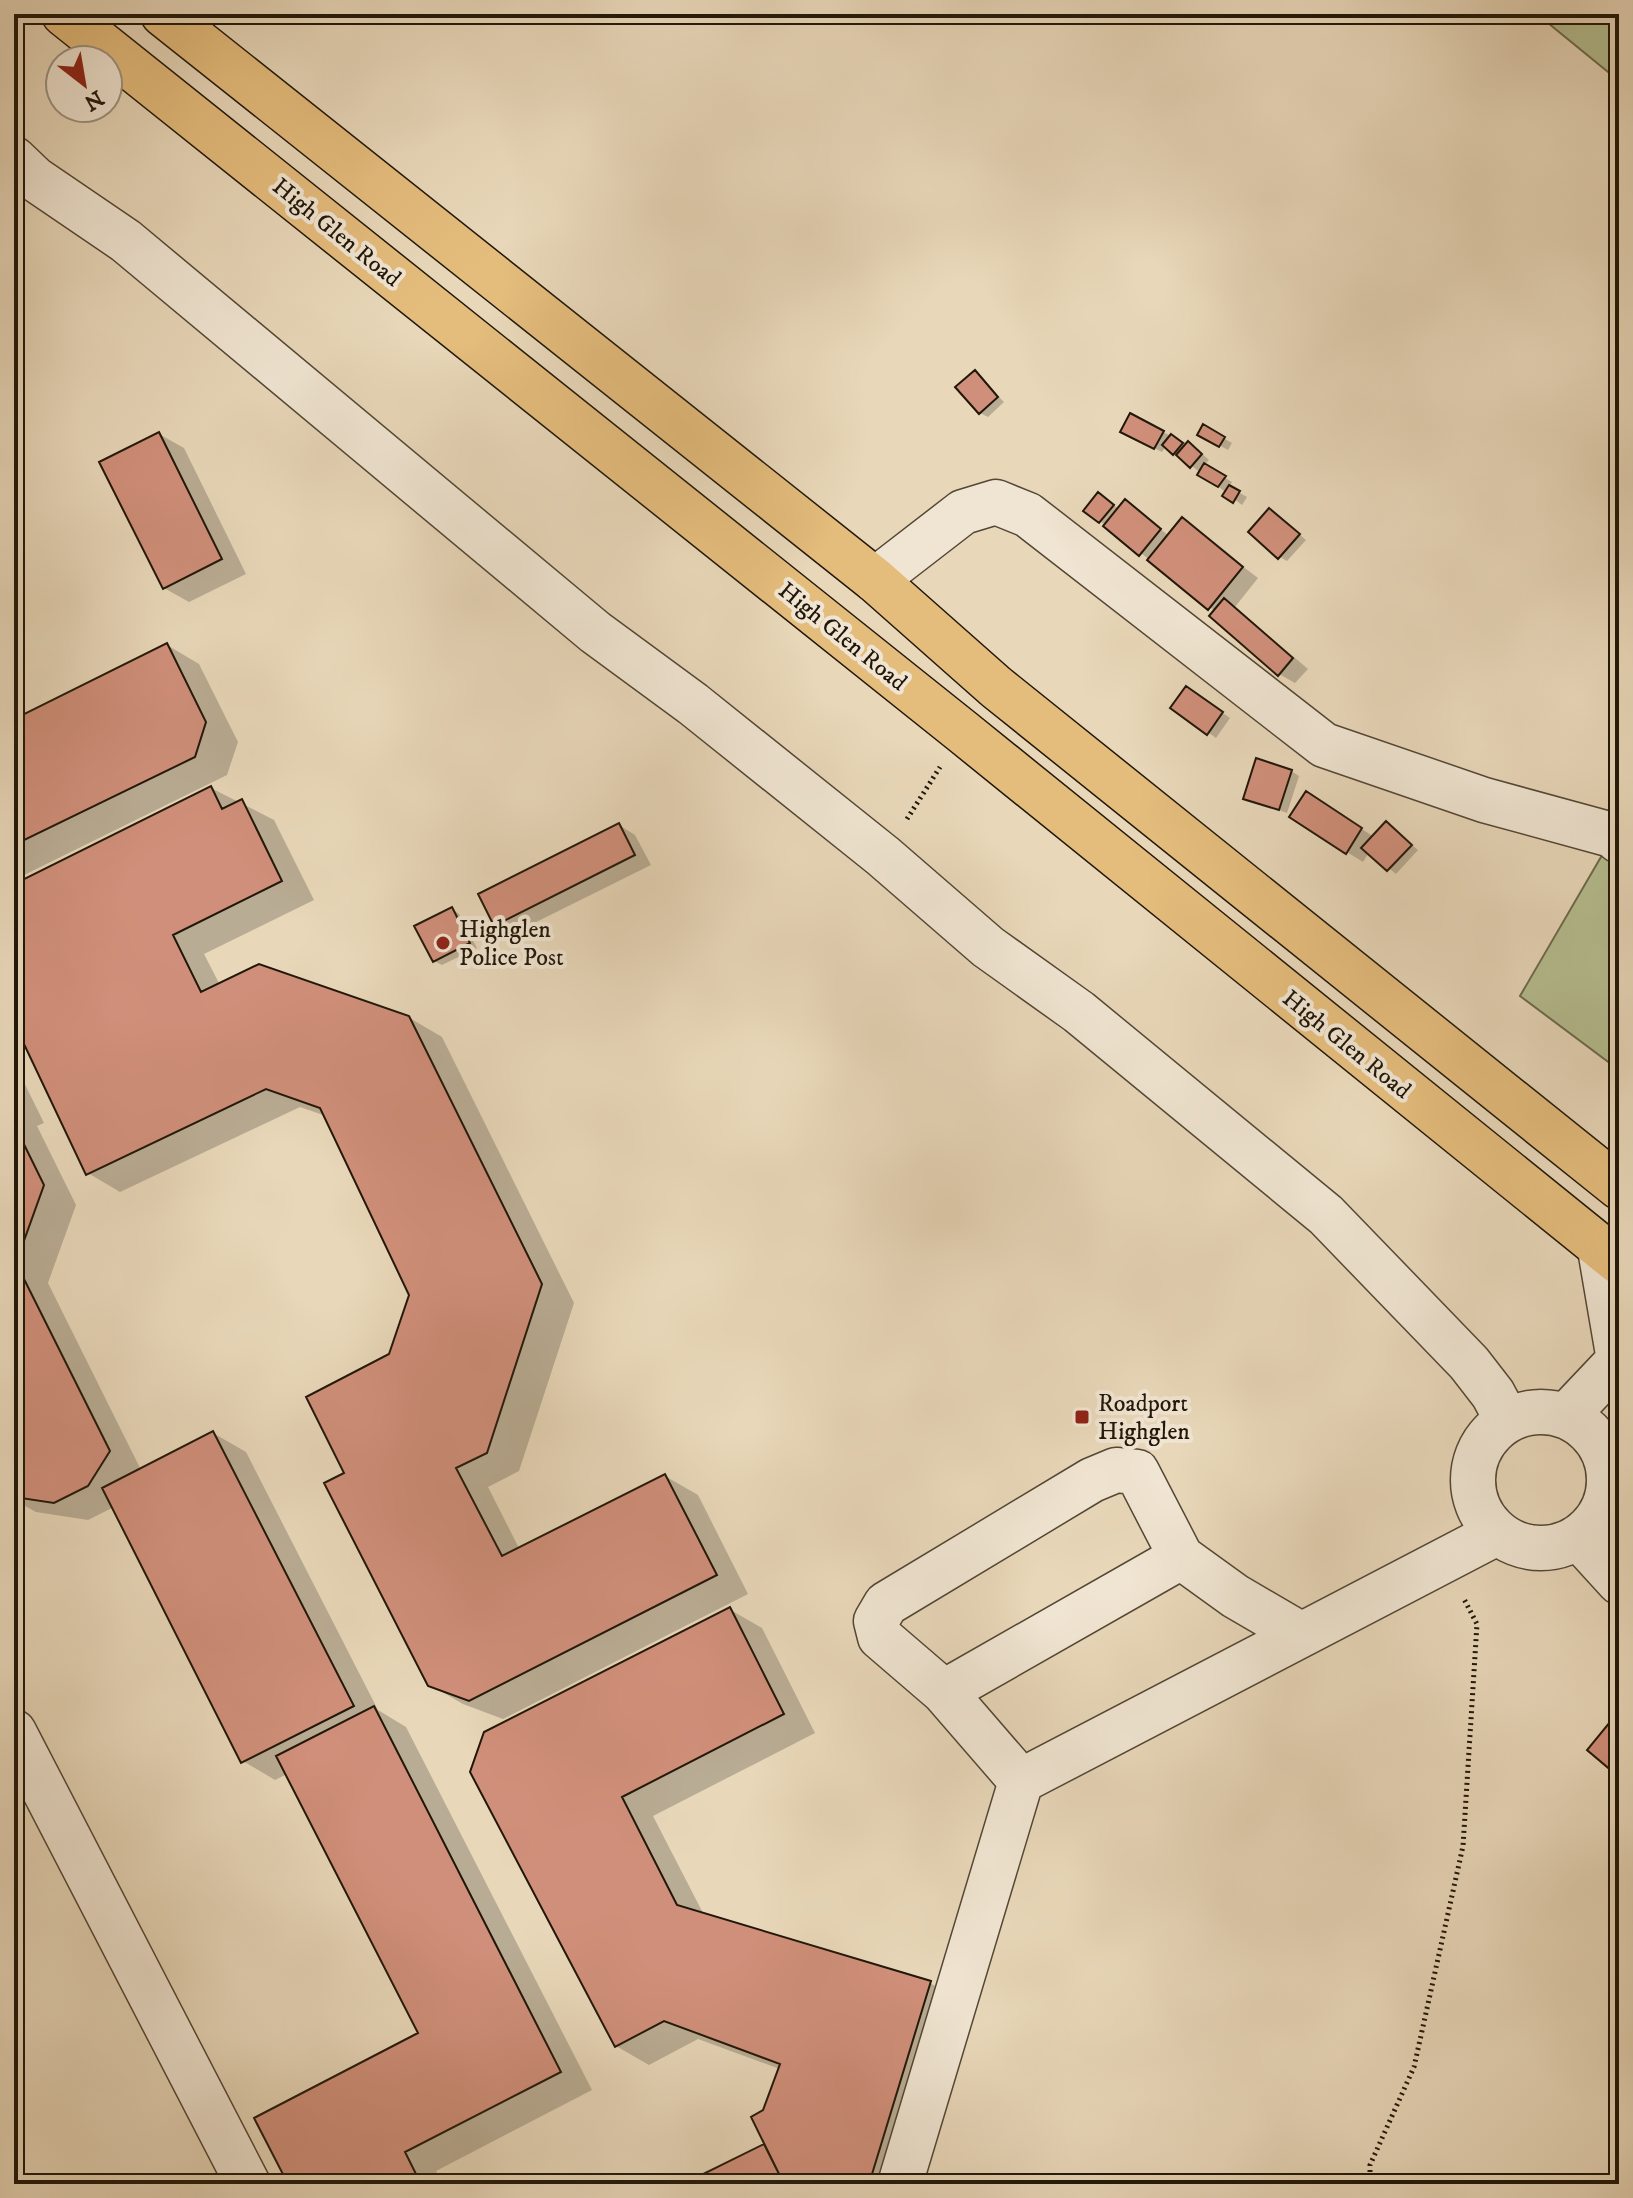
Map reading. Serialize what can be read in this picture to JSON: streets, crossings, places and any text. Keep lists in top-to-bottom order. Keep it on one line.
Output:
{"streets":{"main road":["High Glen Road"]},"places":{"other":["Highglen Police Post"],"transit":["Roadport Highglen"]},"north":"bottom right"}
